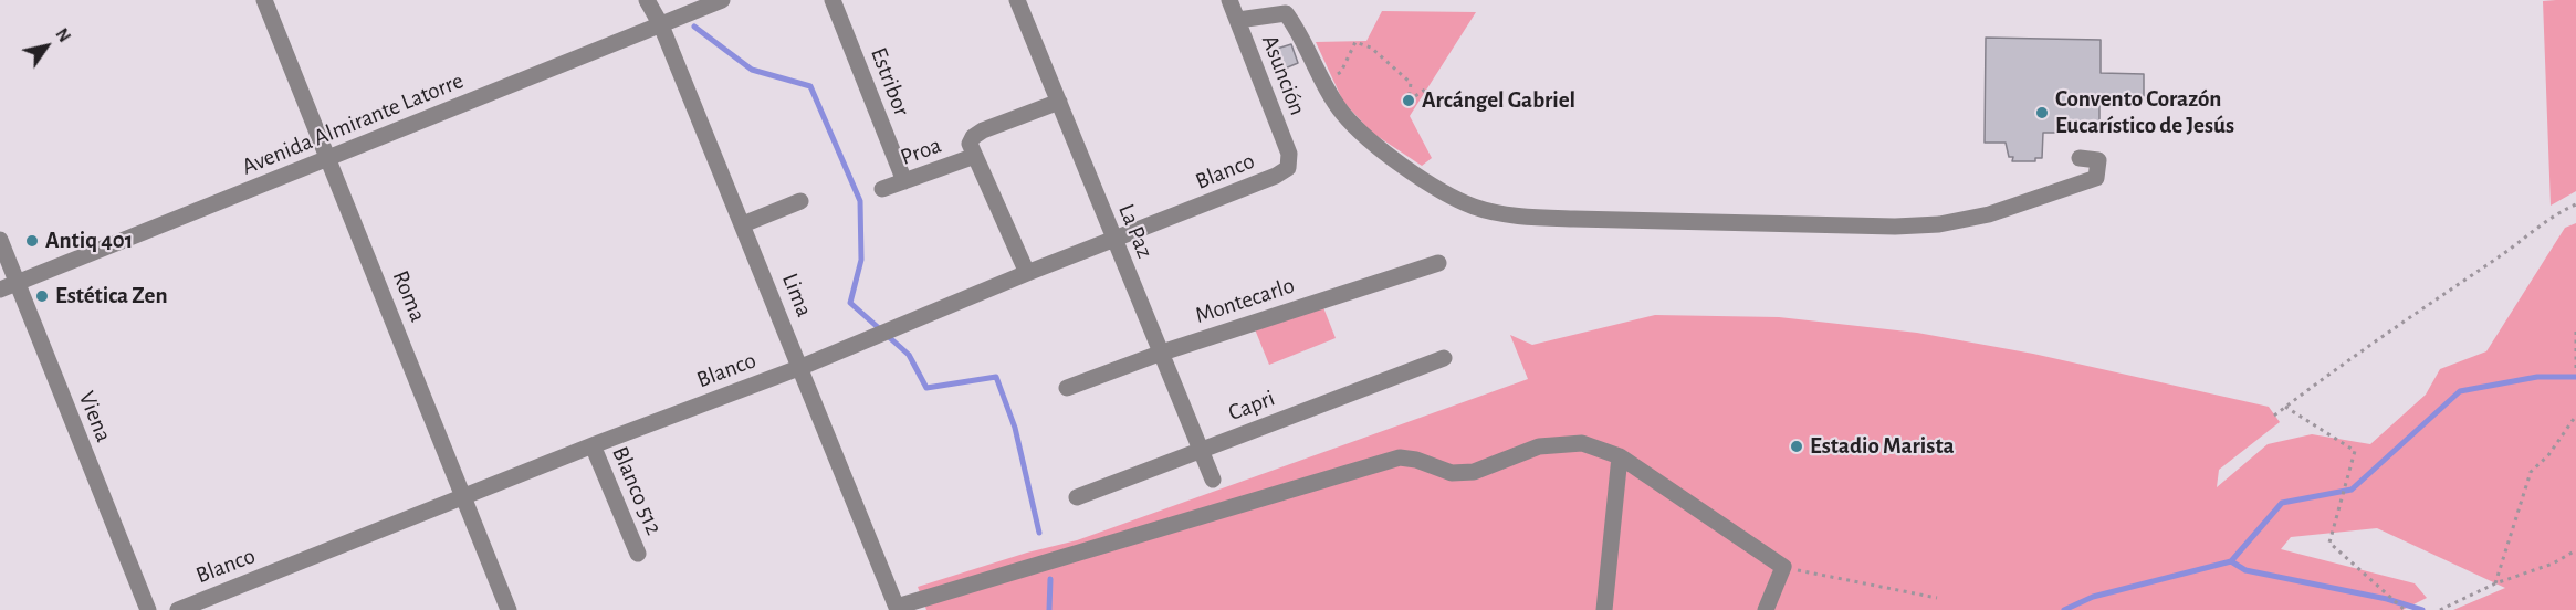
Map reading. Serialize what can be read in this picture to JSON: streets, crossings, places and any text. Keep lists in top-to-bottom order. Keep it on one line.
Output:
{"streets":{"street":["Asunción","Estribor","Avenida Almirante Latorre","Proa","Blanco","La Paz","Lima","Roma","Montecarlo","Capri","Viena","Blanco 512"]},"crossings":[["Asunción","Blanco"],["Estribor","Proa"],["Avenida Almirante Latorre","Lima"],["Avenida Almirante Latorre","Roma"],["Avenida Almirante Latorre","Viena"],["Proa","La Paz"],["Blanco","La Paz"],["Blanco","Lima"],["Blanco","Roma"],["Blanco","Blanco 512"],["La Paz","Montecarlo"],["La Paz","Capri"]],"places":["Arcángel Gabriel","Convento Corazón Eucarístico de Jesús","Antiq 401","Estética Zen","Estadio Marista"],"north":"top right"}
